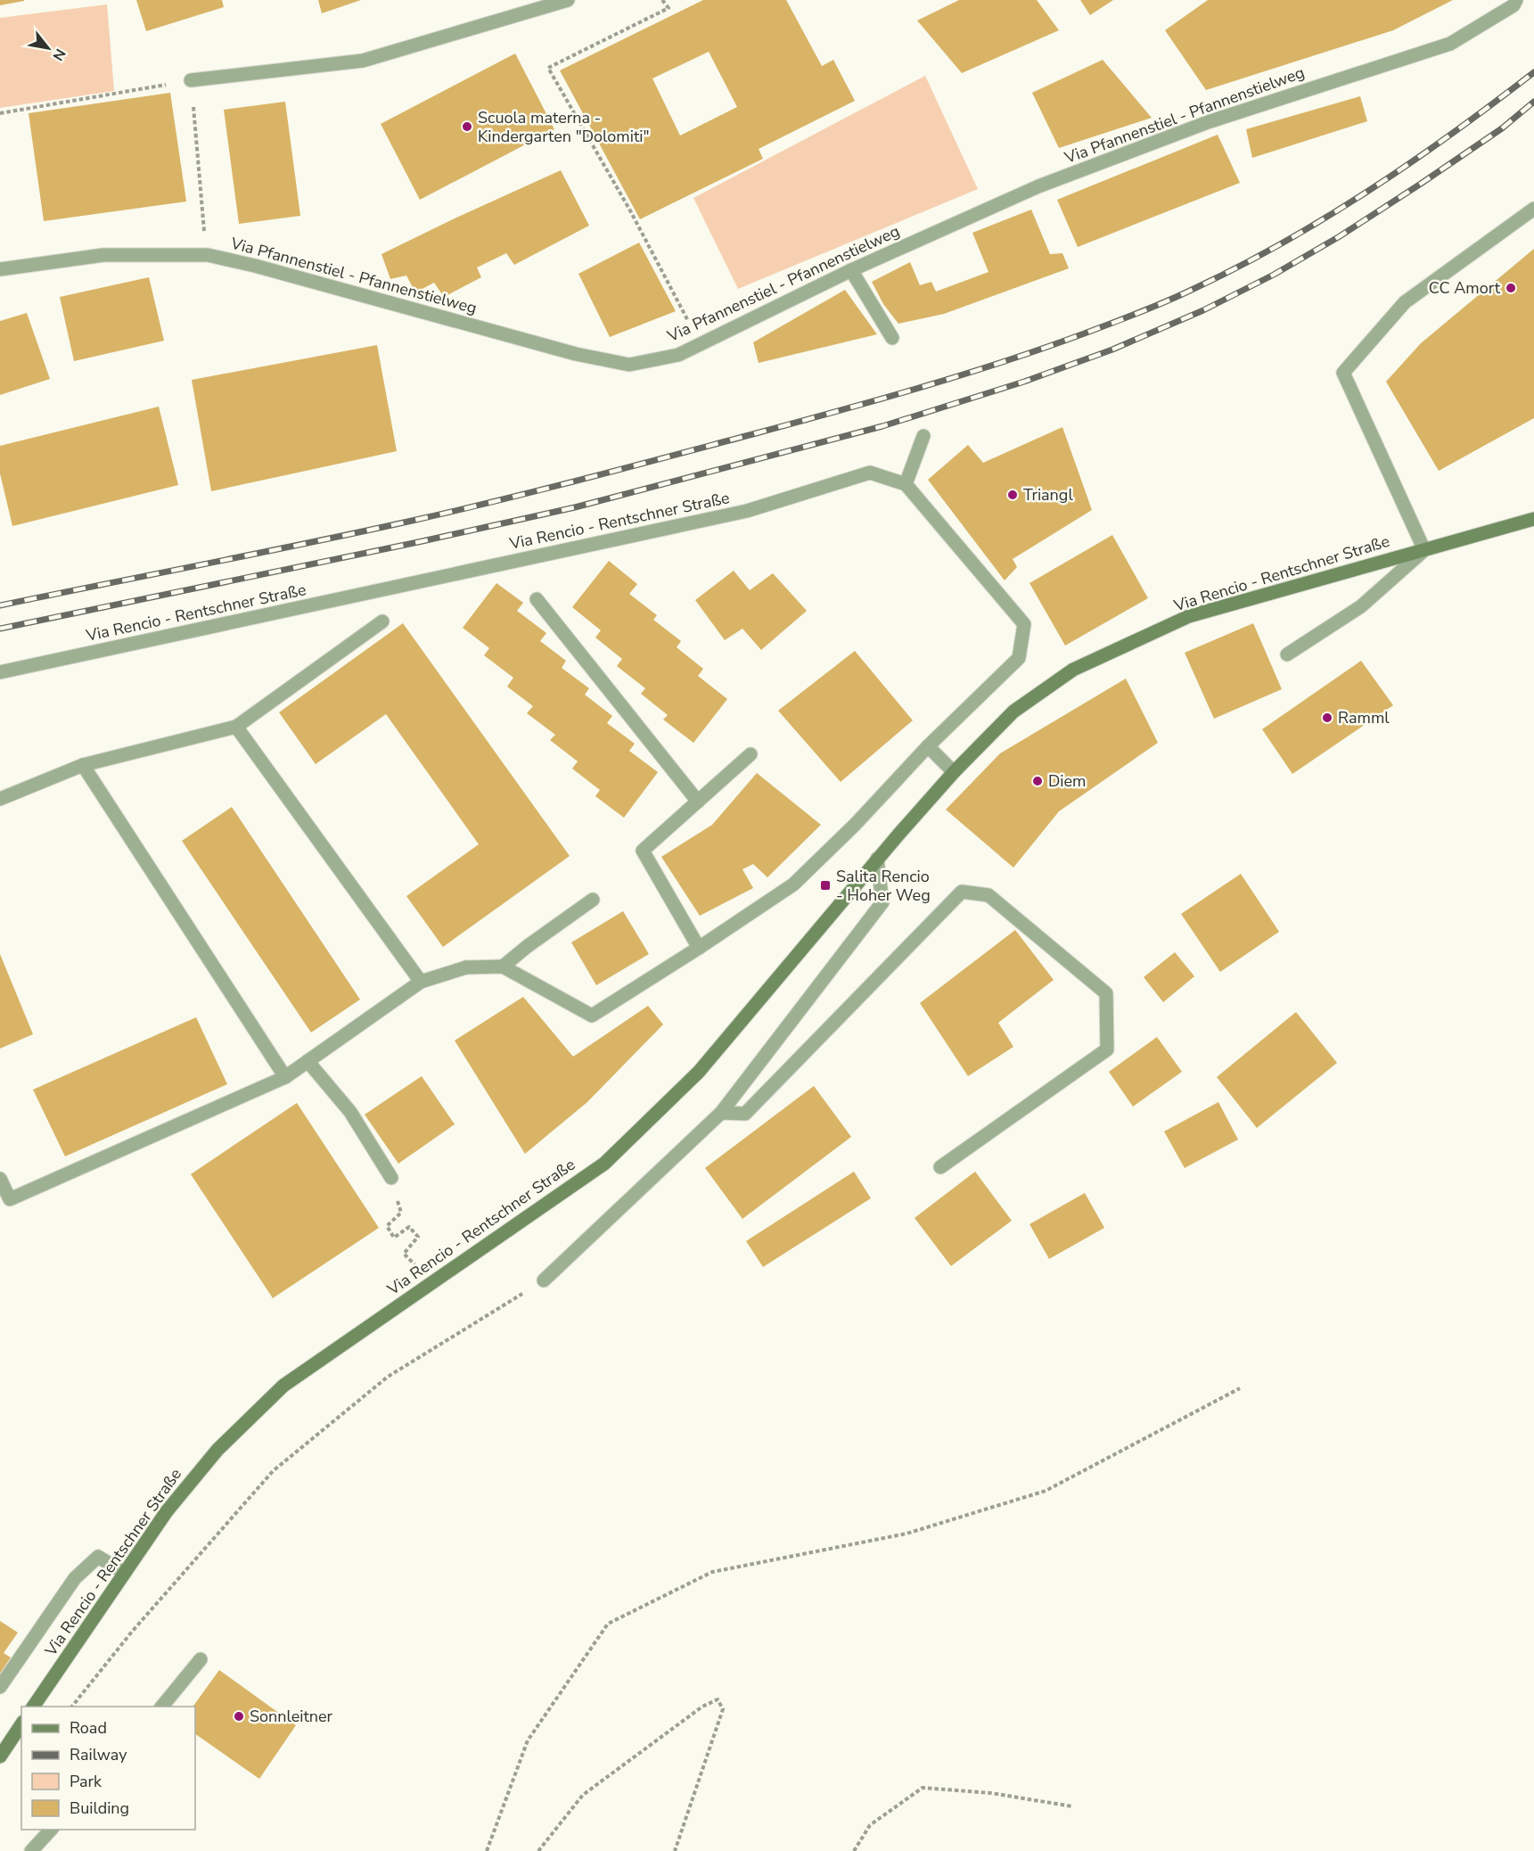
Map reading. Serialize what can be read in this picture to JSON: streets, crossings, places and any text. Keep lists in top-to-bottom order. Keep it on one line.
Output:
{"streets":{"street":["Via Pfannenstiel - Pfannenstielweg","Via Rencio - Rentschner Straße"]},"places":{"other":["Scuola materna - Kindergarten \"Dolomiti\"","CC Amort","Triangl","Ramml","Diem","Sonnleitner"],"transit":["Salita Rencio - Hoher Weg"]},"legend":["Road","Railway","Park","Building"],"north":"bottom right"}
